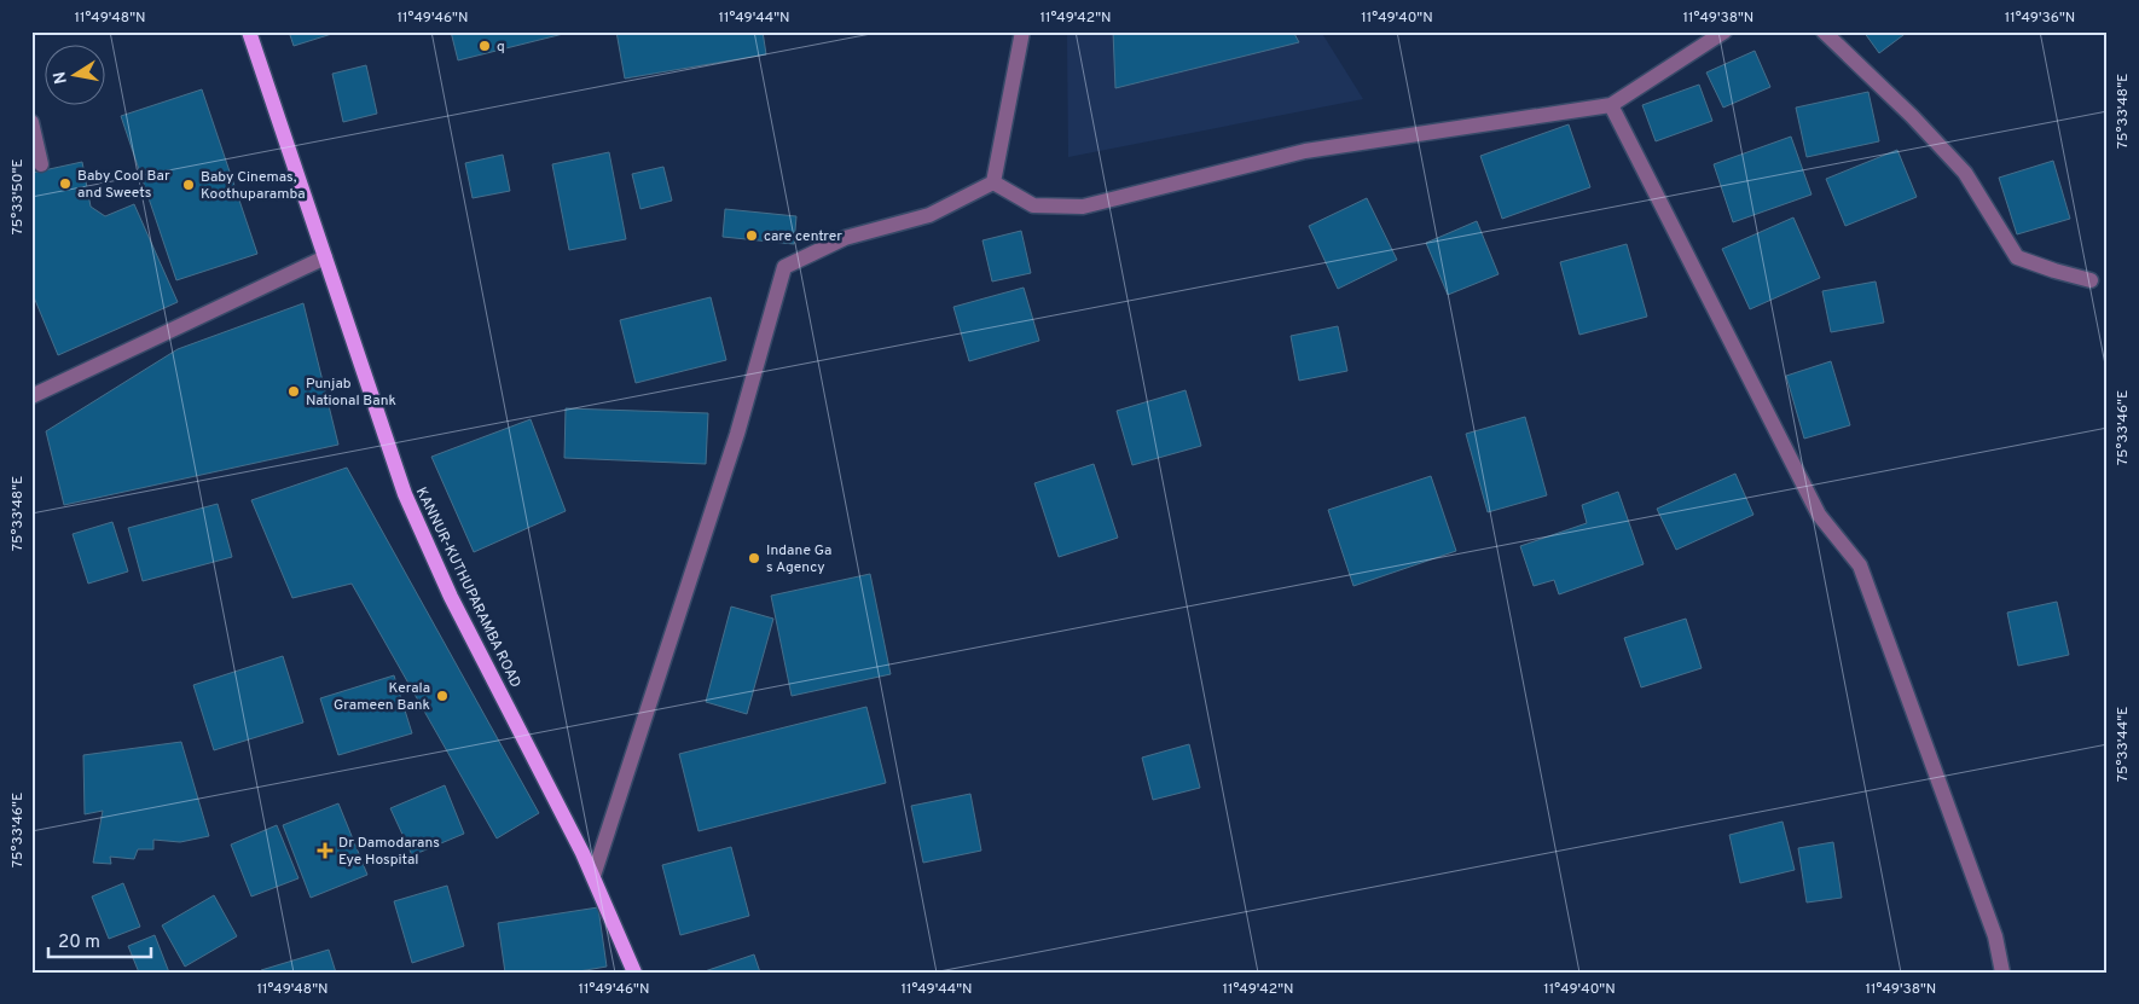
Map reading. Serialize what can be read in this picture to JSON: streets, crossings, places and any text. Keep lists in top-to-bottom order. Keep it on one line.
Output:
{"streets":{"main road":["KANNUR-KUTHUPARAMBA ROAD"]},"places":{"other":["q","Baby Cool Bar and Sweets","Baby Cinemas, Koothuparamba","care centrer","Punjab National Bank","Indane Ga s Agency","Kerala Grameen Bank"],"health":["Dr Damodarans Eye Hospital"]},"scale_bar":"20 m","north":"left","coordinates":["11°49'48\"N","11°49'46\"N","11°49'44\"N","11°49'42\"N","11°49'40\"N","11°49'38\"N","11°49'36\"N","75°33'48\"E","75°33'50\"E","75°33'46\"E","75°33'44\"E"]}
